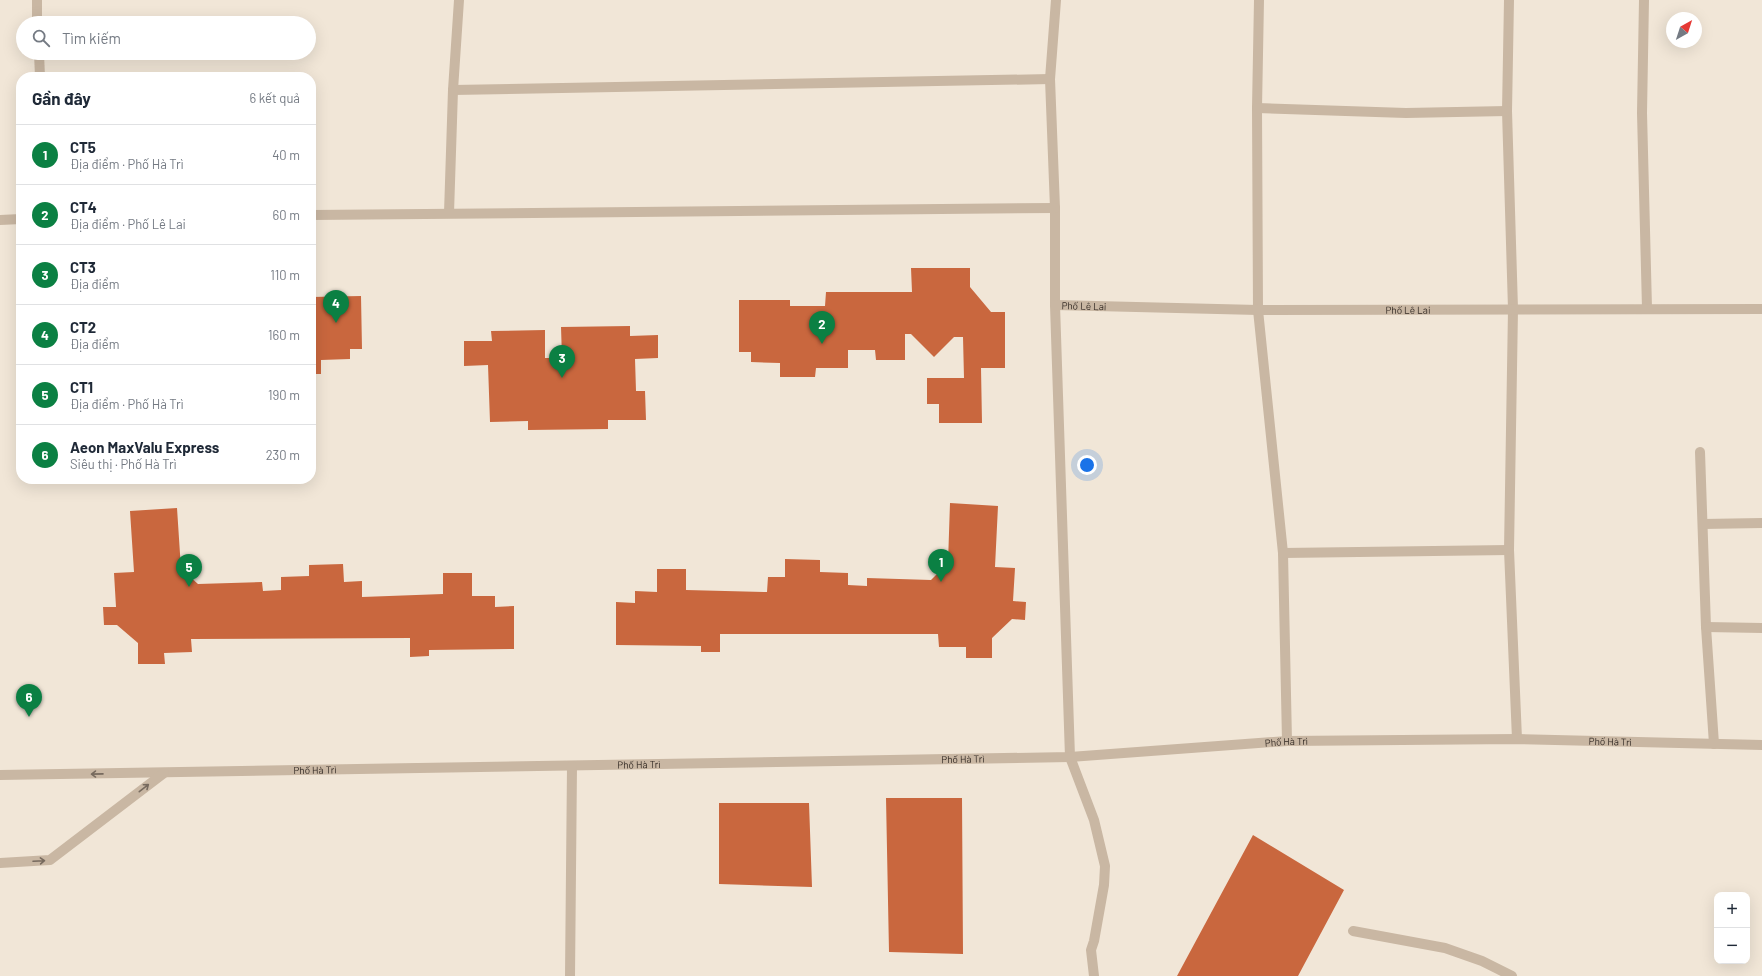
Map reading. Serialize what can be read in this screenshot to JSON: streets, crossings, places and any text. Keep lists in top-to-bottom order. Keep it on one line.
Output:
{"streets":{"street":["Phố Lê Lai","Phố Hà Trì"]},"north":"top right","page":{"search":"Tìm kiếm","heading":["Gần đây","6 kết quả"],"list":[{"mark":"1","name":"CT5","note":"Địa điểm · Phố Hà Trì","value":"40 m"},{"mark":"2","name":"CT4","note":"Địa điểm · Phố Lê Lai","value":"60 m"},{"mark":"3","name":"CT3","note":"Địa điểm","value":"110 m"},{"mark":"4","name":"CT2","note":"Địa điểm","value":"160 m"},{"mark":"5","name":"CT1","note":"Địa điểm · Phố Hà Trì","value":"190 m"},{"mark":"6","name":"Aeon MaxValu Express","note":"Siêu thị · Phố Hà Trì","value":"230 m"}],"pins":["4","2","3","1","5","6"],"map_buttons":["+","−"]}}
